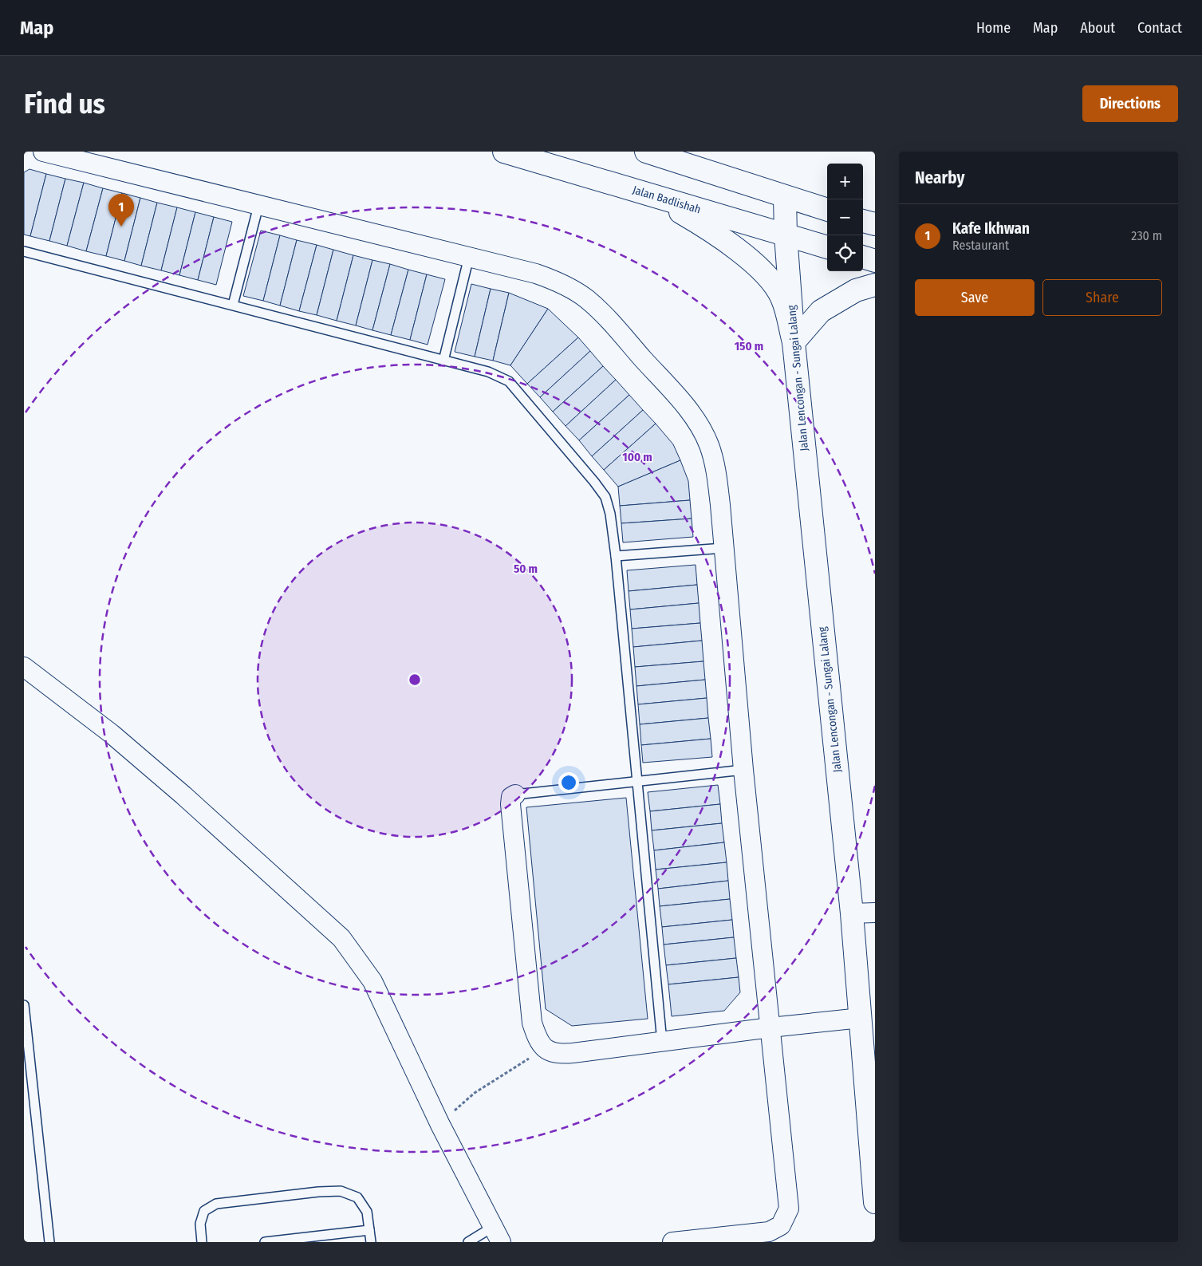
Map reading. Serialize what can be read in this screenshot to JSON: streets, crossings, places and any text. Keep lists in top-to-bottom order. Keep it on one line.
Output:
{"streets":{"street":["Jalan Badlishah","Jalan Lencongan - Sungai Lalang"]},"crossings":[["Jalan Badlishah","Jalan Lencongan - Sungai Lalang"]],"page":{"header":"Map","nav":["Home","Map","About","Contact"],"buttons":["Directions",["Save","Share"]],"title":"Find us","heading":"Nearby","map_buttons":["+","−"],"pins":"1","list":[{"mark":"1","name":"Kafe Ikhwan","note":"Restaurant","value":"230 m"}]},"rings":["150 m","100 m","50 m"]}
